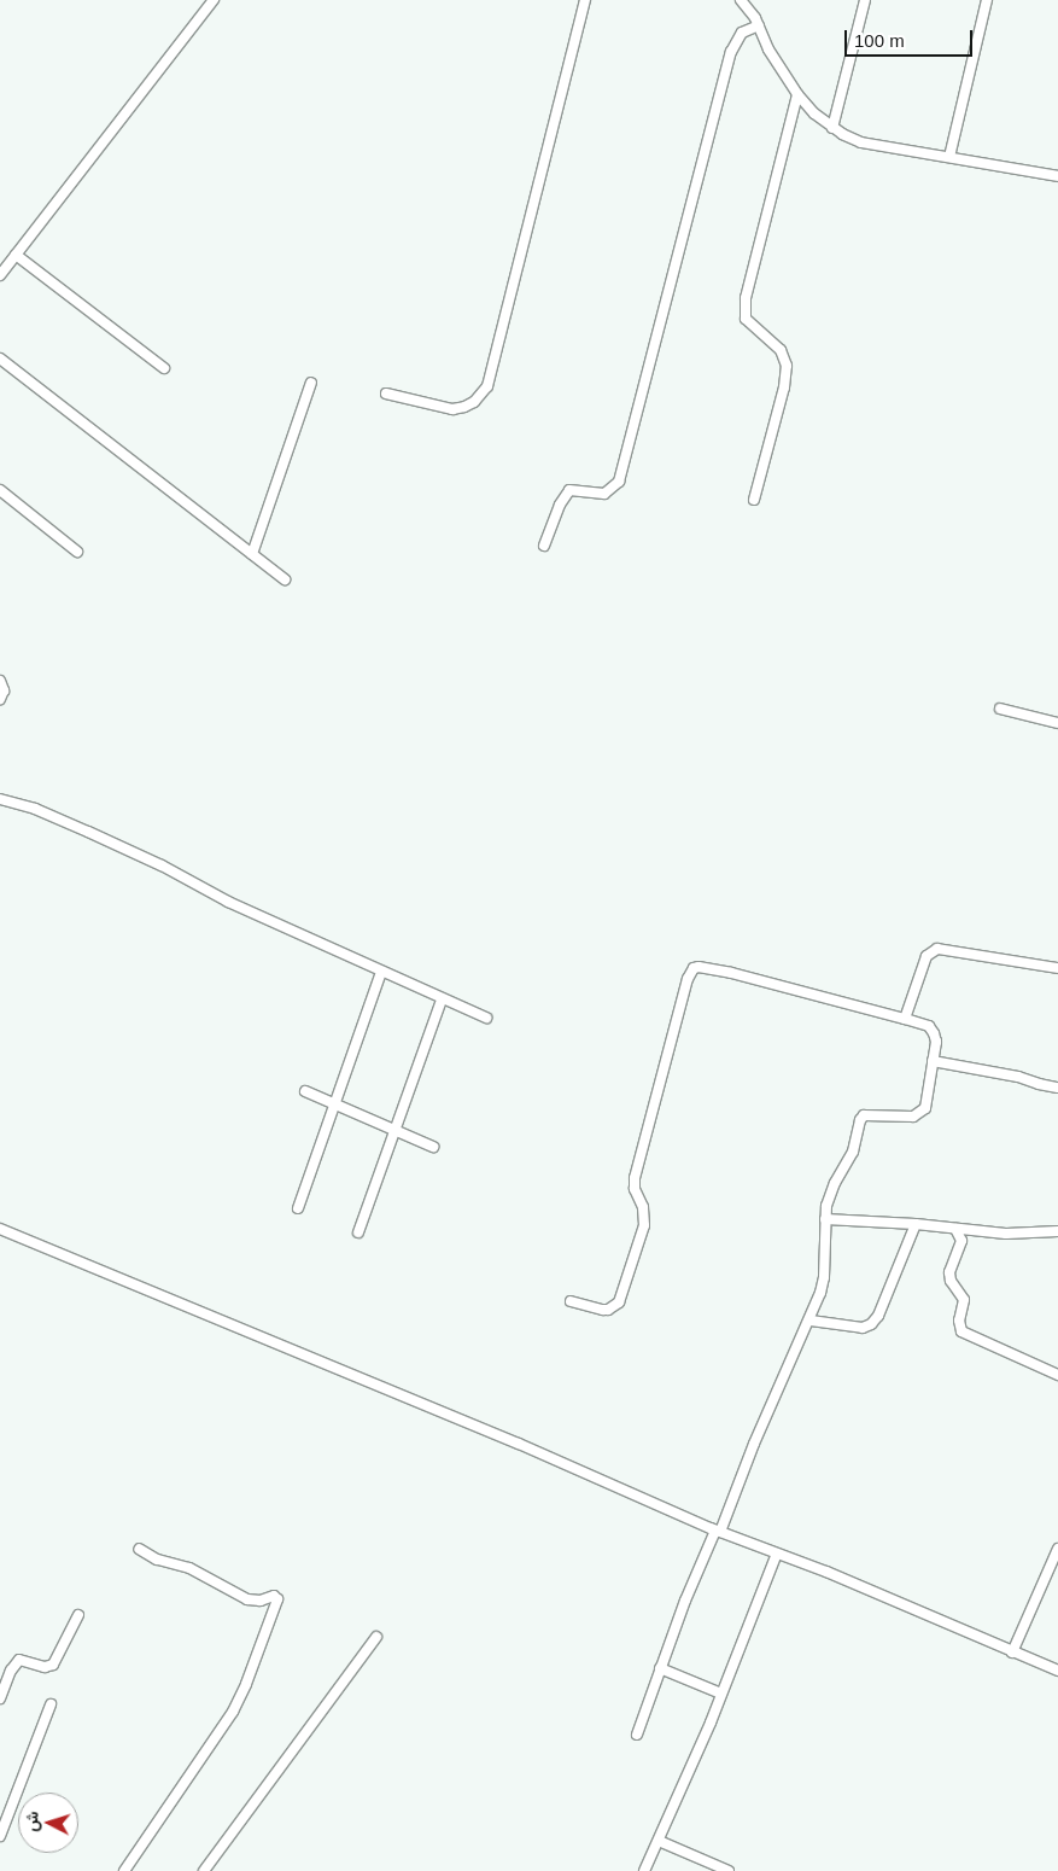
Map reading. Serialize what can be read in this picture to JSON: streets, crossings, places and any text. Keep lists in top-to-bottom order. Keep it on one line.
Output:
{"scale_bar":"100 m","north":"left"}
